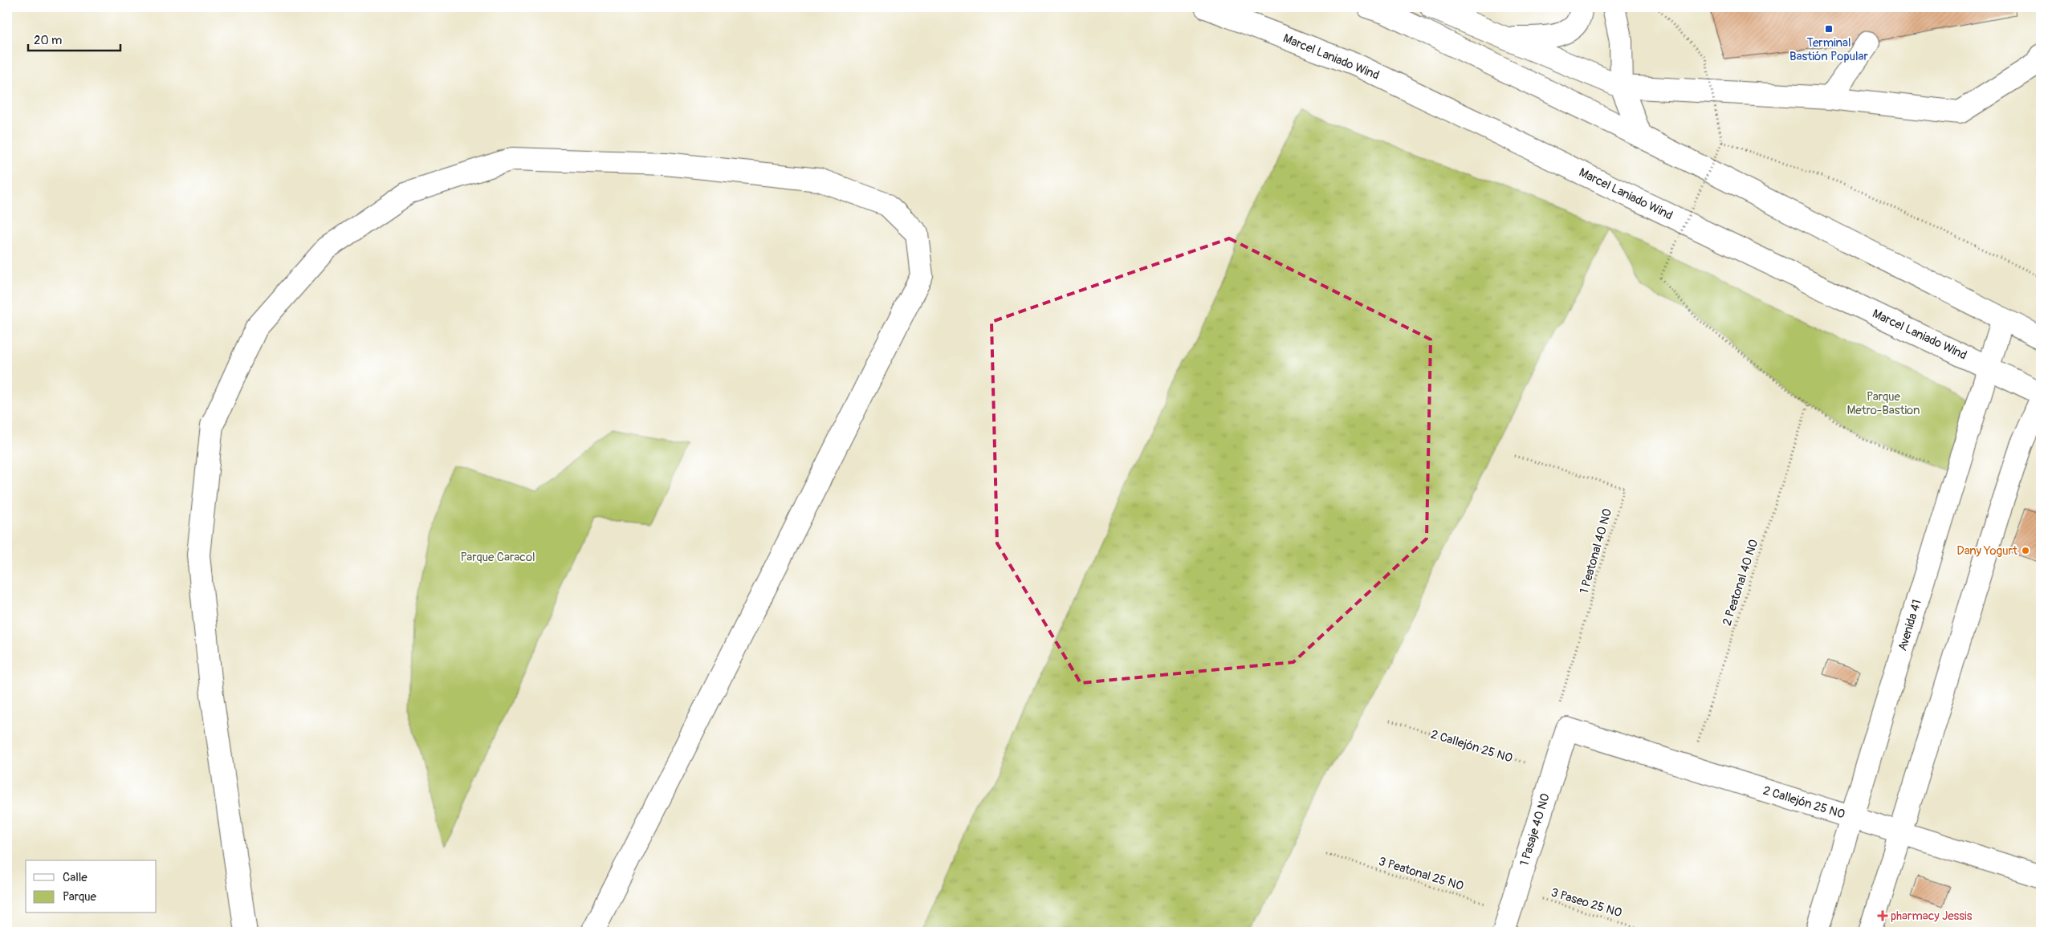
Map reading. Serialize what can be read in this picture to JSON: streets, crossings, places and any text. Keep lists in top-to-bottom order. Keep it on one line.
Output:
{"streets":{"street":["Marcel Laniado Wind","Avenida 41","2 Callejón 25 NO","1 Pasaje 40 NO"],"path":["1 Peatonal 40 NO","2 Peatonal 40 NO","3 Peatonal 25 NO","3 Paseo 25 NO"]},"crossings":[["Marcel Laniado Wind","Avenida 41"],["1 Peatonal 40 NO","2 Callejón 25 NO"],["1 Peatonal 40 NO","1 Pasaje 40 NO"],["2 Peatonal 40 NO","2 Callejón 25 NO"],["Avenida 41","2 Callejón 25 NO"],["2 Callejón 25 NO","1 Pasaje 40 NO"],["1 Pasaje 40 NO","3 Peatonal 25 NO"],["1 Pasaje 40 NO","3 Paseo 25 NO"]],"parks":["Parque Metro-Bastion","Parque Caracol"],"places":{"transit":["Terminal Bastión Popular"],"other":["Dany Yogurt"],"health":["pharmacy Jessis"]},"legend":["Calle","Parque"],"scale_bar":"20 m"}
